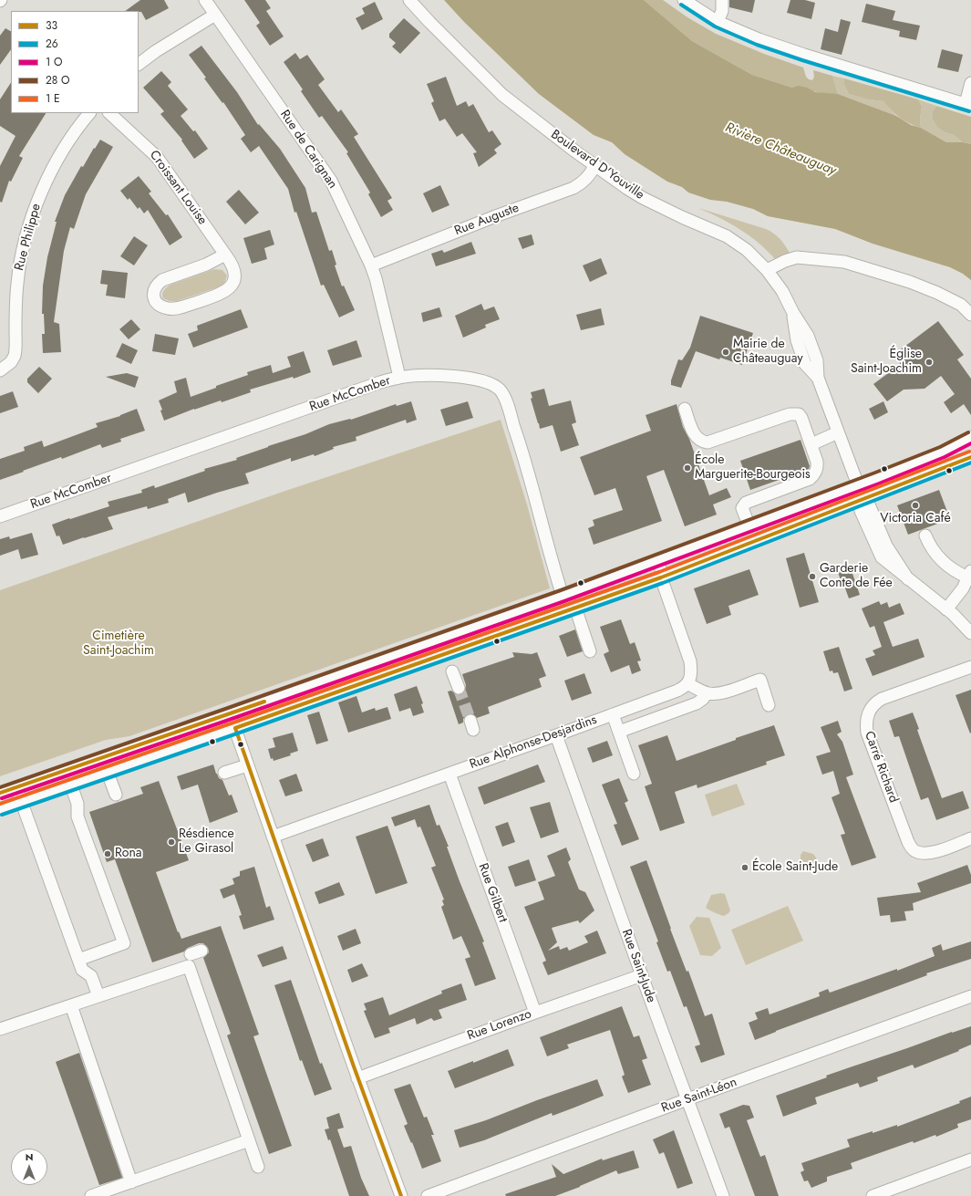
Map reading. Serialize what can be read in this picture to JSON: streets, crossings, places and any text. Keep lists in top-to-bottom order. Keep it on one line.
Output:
{"streets":{"street":["Rue de Carignan","Boulevard D'Youville","Croissant Louise","Rue Auguste","Rue Philippe","Rue McComber","Rue Alphonse-Desjardins","Carré Richard","Rue Gilbert","Rue Saint-Jude","Rue Lorenzo","Rue Saint-Léon"]},"crossings":[["Rue de Carignan","Rue Auguste"],["Rue de Carignan","Rue McComber"],["Boulevard D'Youville","Rue Auguste"],["Rue Alphonse-Desjardins","Rue Gilbert"],["Rue Alphonse-Desjardins","Rue Saint-Jude"],["Rue Gilbert","Rue Lorenzo"],["Rue Saint-Jude","Rue Lorenzo"],["Rue Saint-Jude","Rue Saint-Léon"]],"water":["Rivière Châteauguay"],"parks":["Cimetière Saint-Joachim"],"places":["Mairie de Châteauguay","Église Saint-Joachim","École Marguerite-Bourgeois","Victoria Café","Garderie Conte de Fée","Résdience Le Girasol","Rona","École Saint-Jude"],"lines":["transit line 26","transit line 33"],"legend":["33","26","1 O","28 O","1 E"],"north":"top"}
